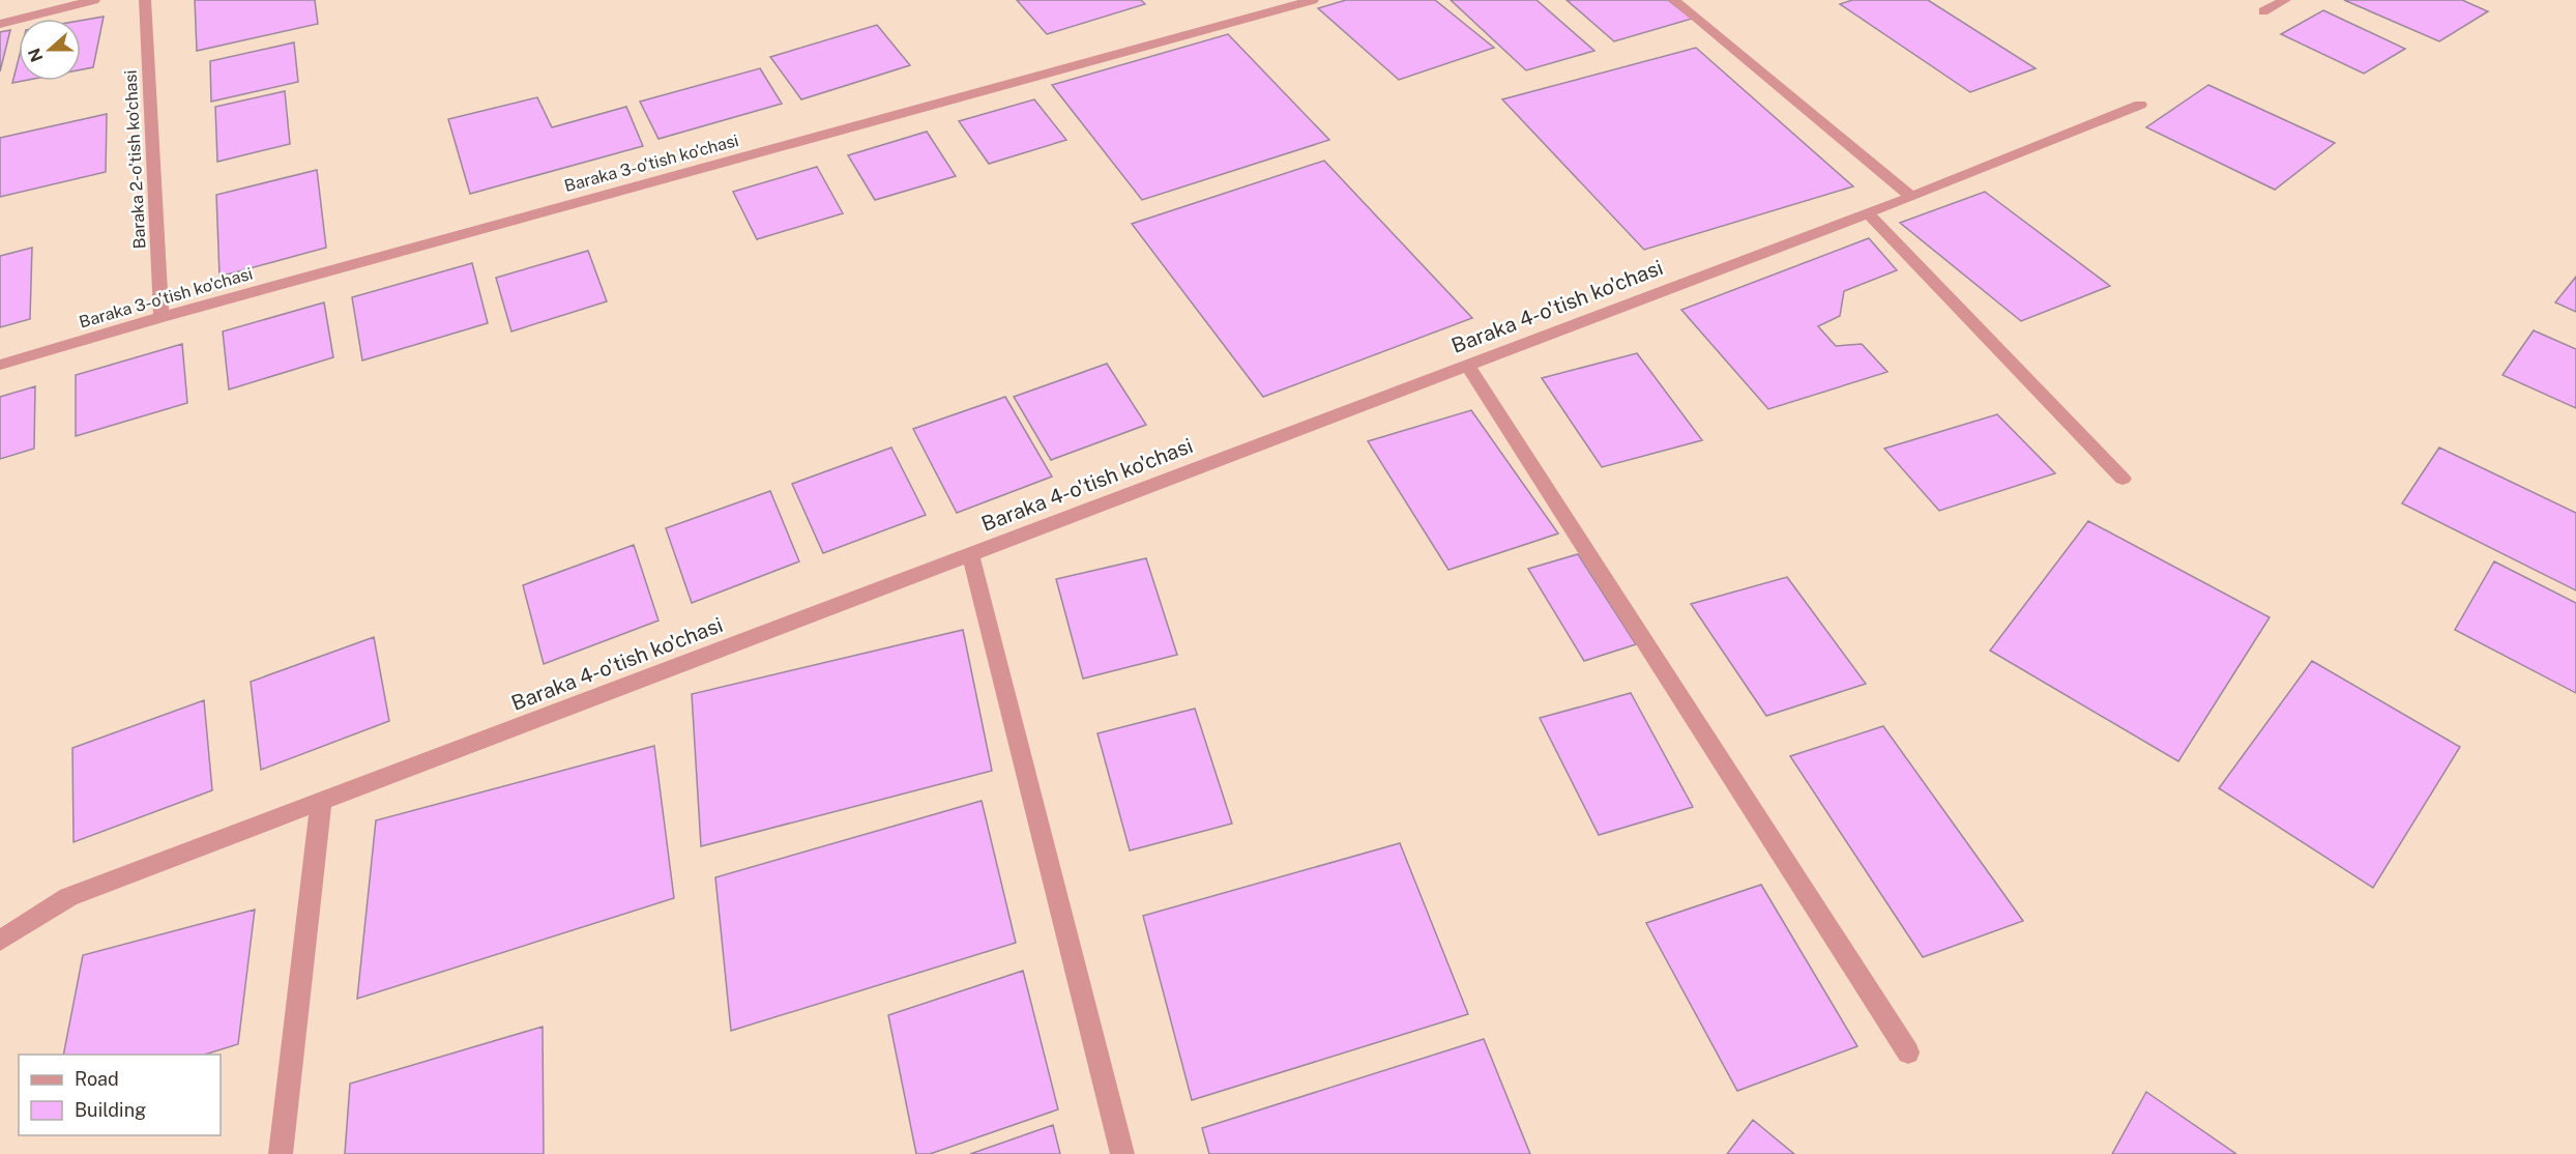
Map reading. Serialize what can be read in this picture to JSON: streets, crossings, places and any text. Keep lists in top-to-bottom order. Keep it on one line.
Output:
{"streets":{"street":["Baraka 2-o'tish ko'chasi","Baraka 3-o'tish ko'chasi","Baraka 4-o'tish ko'chasi"]},"crossings":[["Baraka 2-o'tish ko'chasi","Baraka 3-o'tish ko'chasi"]],"legend":["Road","Building"],"north":"left"}
